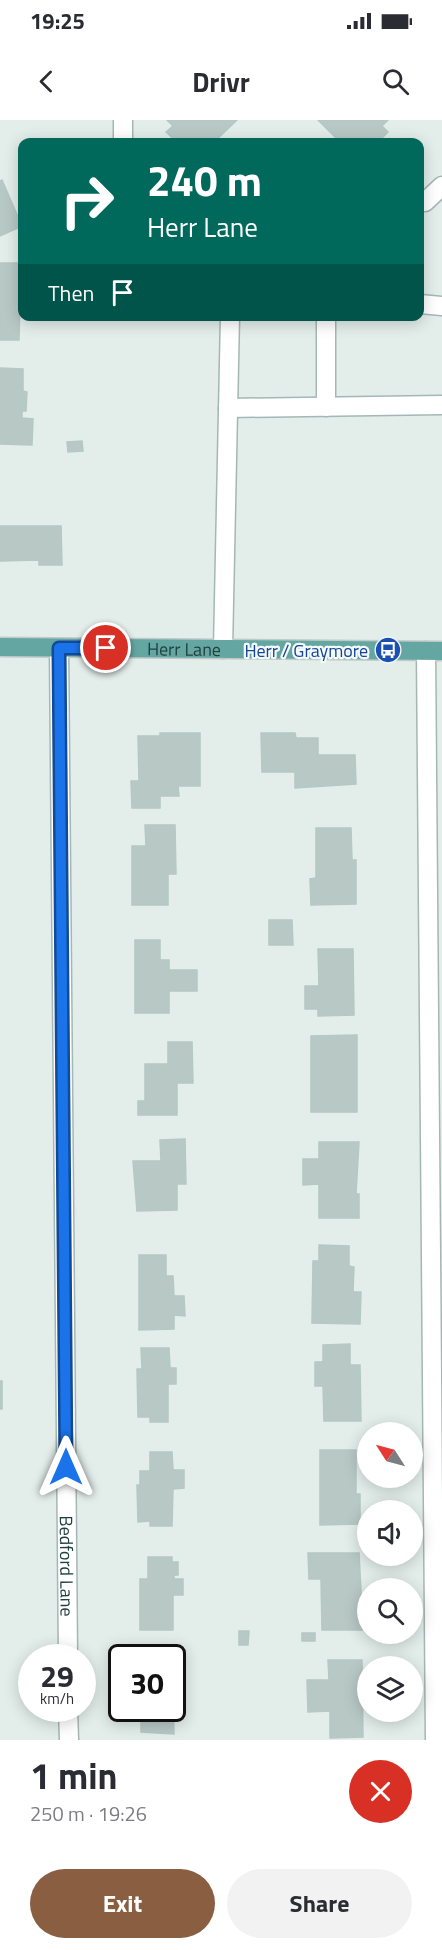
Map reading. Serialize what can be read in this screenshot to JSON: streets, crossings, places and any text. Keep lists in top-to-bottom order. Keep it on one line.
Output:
{"streets":{"main road":["Herr Lane"],"street":["Bedford Lane"]},"crossings":[["Herr Lane","Bedford Lane"]],"places":{"bus stop":["Herr / Graymore"]},"north":"top left","page":{"status":"19:25","header":"Drivr","turn":["240 m","Herr Lane"],"then":"Then","speed":"29 km/h","limit":"30","heading":["1 min","250 m · 19:26"],"buttons":["Exit","Share"]}}
